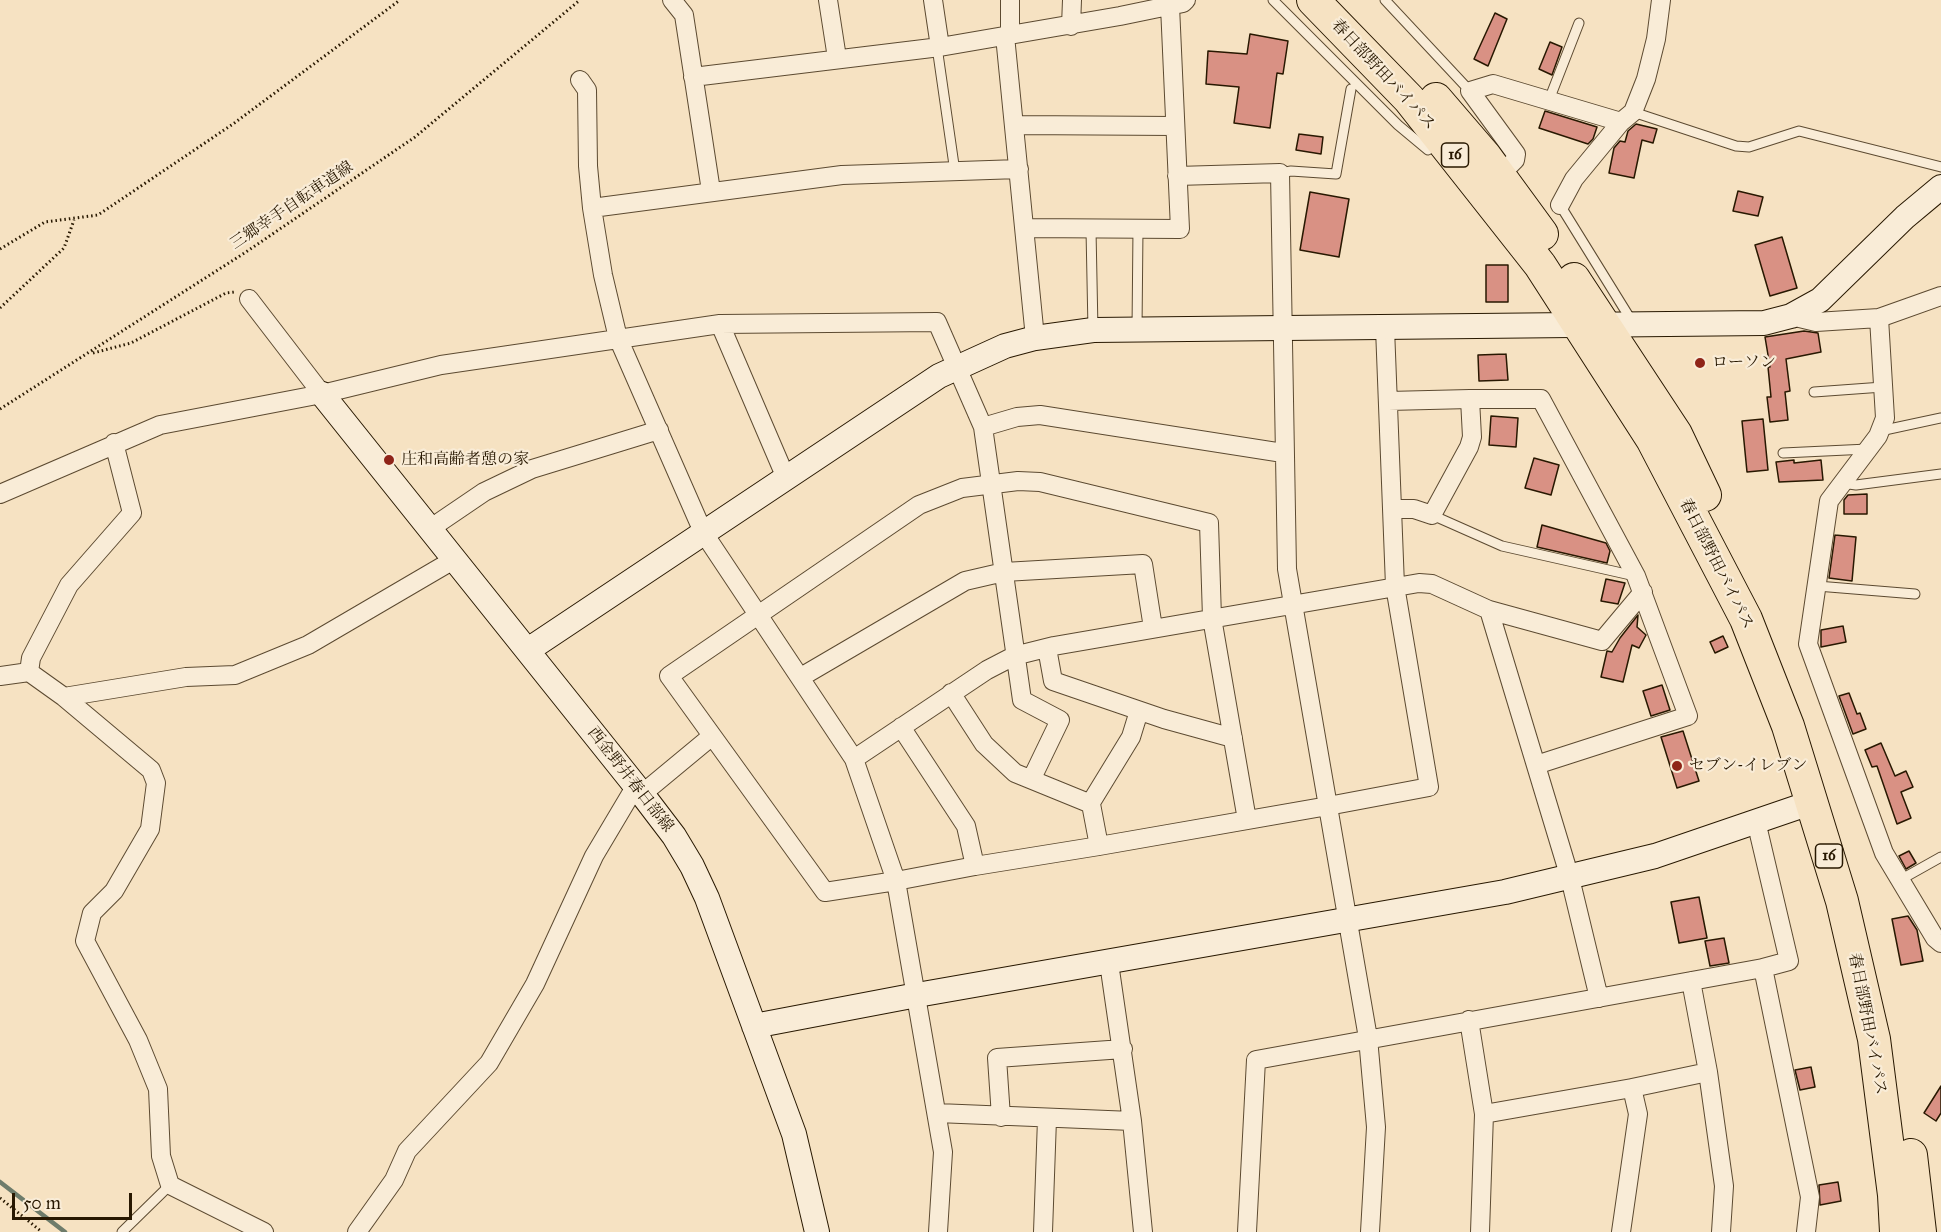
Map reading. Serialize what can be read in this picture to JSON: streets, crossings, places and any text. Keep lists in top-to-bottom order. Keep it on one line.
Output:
{"streets":{"highway":["春日部野田バイパス","16"],"street":["西金野井春日部線"],"path":["三郷幸手自転車道線"]},"places":["ローソン","庄和高齢者憩の家","セブン-イレブン"],"scale_bar":"50 m"}
